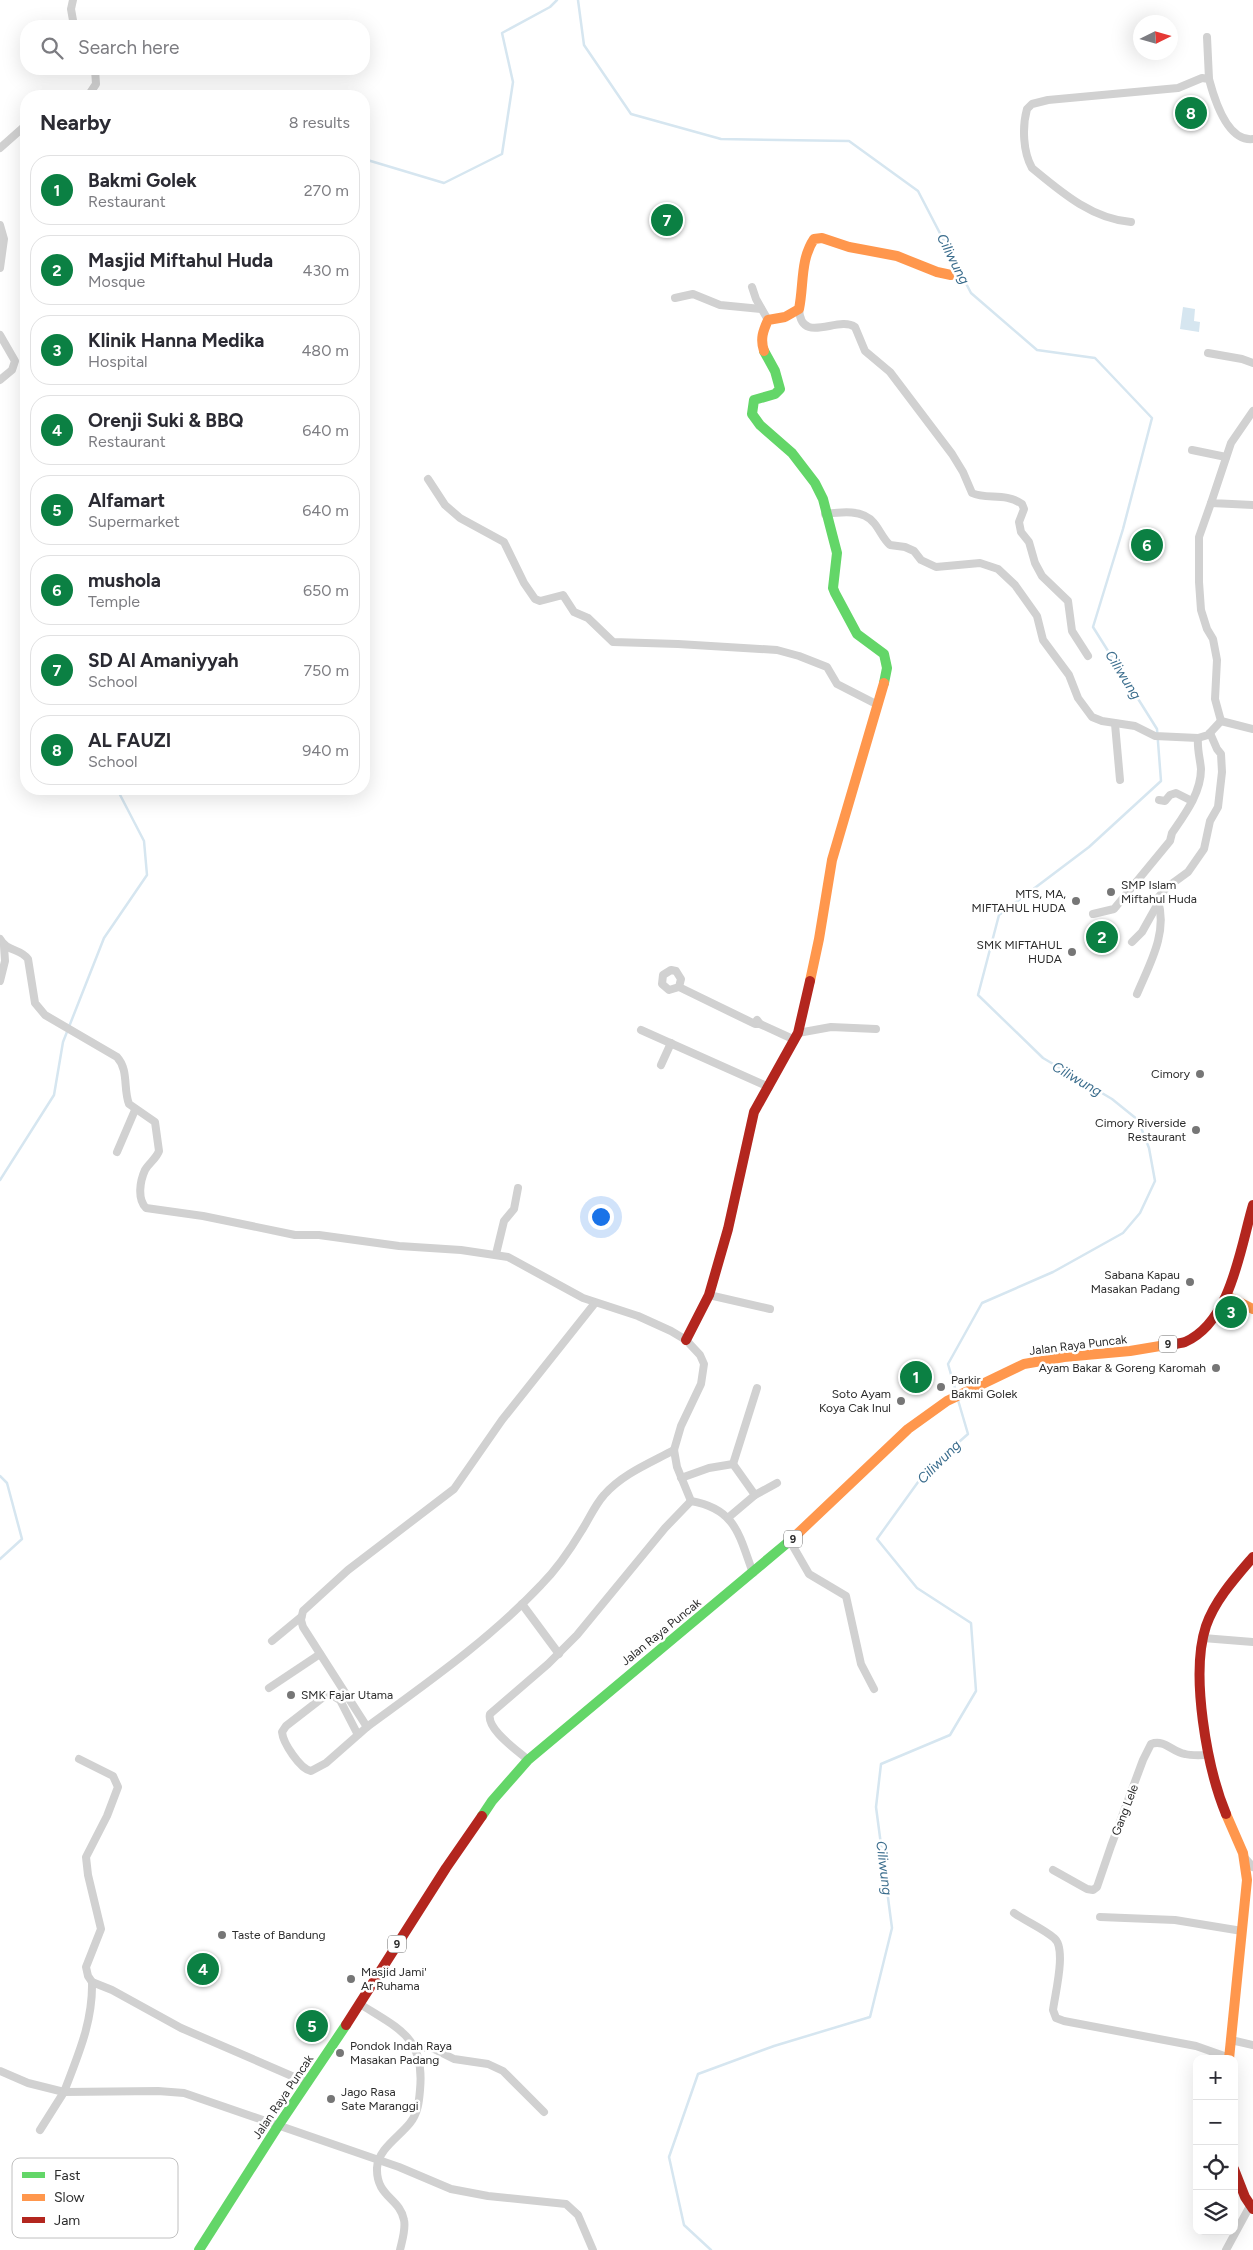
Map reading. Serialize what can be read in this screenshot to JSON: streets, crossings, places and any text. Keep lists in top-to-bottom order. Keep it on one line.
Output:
{"streets":{"main road":["9","Jalan Raya Puncak"],"street":["Gang Lele"]},"water":["Ciliwung"],"places":["SMP Islam Miftahul Huda","MTS, MA, MIFTAHUL HUDA","SMK MIFTAHUL HUDA","Cimory","Cimory Riverside Restaurant","Sabana Kapau Masakan Padang","Ayam Bakar & Goreng Karomah","Parkir Bakmi Golek","Soto Ayam Koya Cak Inul","SMK Fajar Utama","Taste of Bandung","Masjid Jami' Ar Ruhama","Pondok Indah Raya Masakan Padang","Jago Rasa Sate Maranggi"],"legend":["Fast","Slow","Jam"],"north":"right","page":{"search":"Search here","heading":["Nearby","8 results"],"pins":["8","7","6","2","3","1","4","5"],"list":[{"mark":"1","name":"Bakmi Golek","note":"Restaurant","value":"270 m"},{"mark":"2","name":"Masjid Miftahul Huda","note":"Mosque","value":"430 m"},{"mark":"3","name":"Klinik Hanna Medika","note":"Hospital","value":"480 m"},{"mark":"4","name":"Orenji Suki & BBQ","note":"Restaurant","value":"640 m"},{"mark":"5","name":"Alfamart","note":"Supermarket","value":"640 m"},{"mark":"6","name":"mushola","note":"Temple","value":"650 m"},{"mark":"7","name":"SD Al Amaniyyah","note":"School","value":"750 m"},{"mark":"8","name":"AL FAUZI","note":"School","value":"940 m"}],"map_buttons":["+","−"]}}
